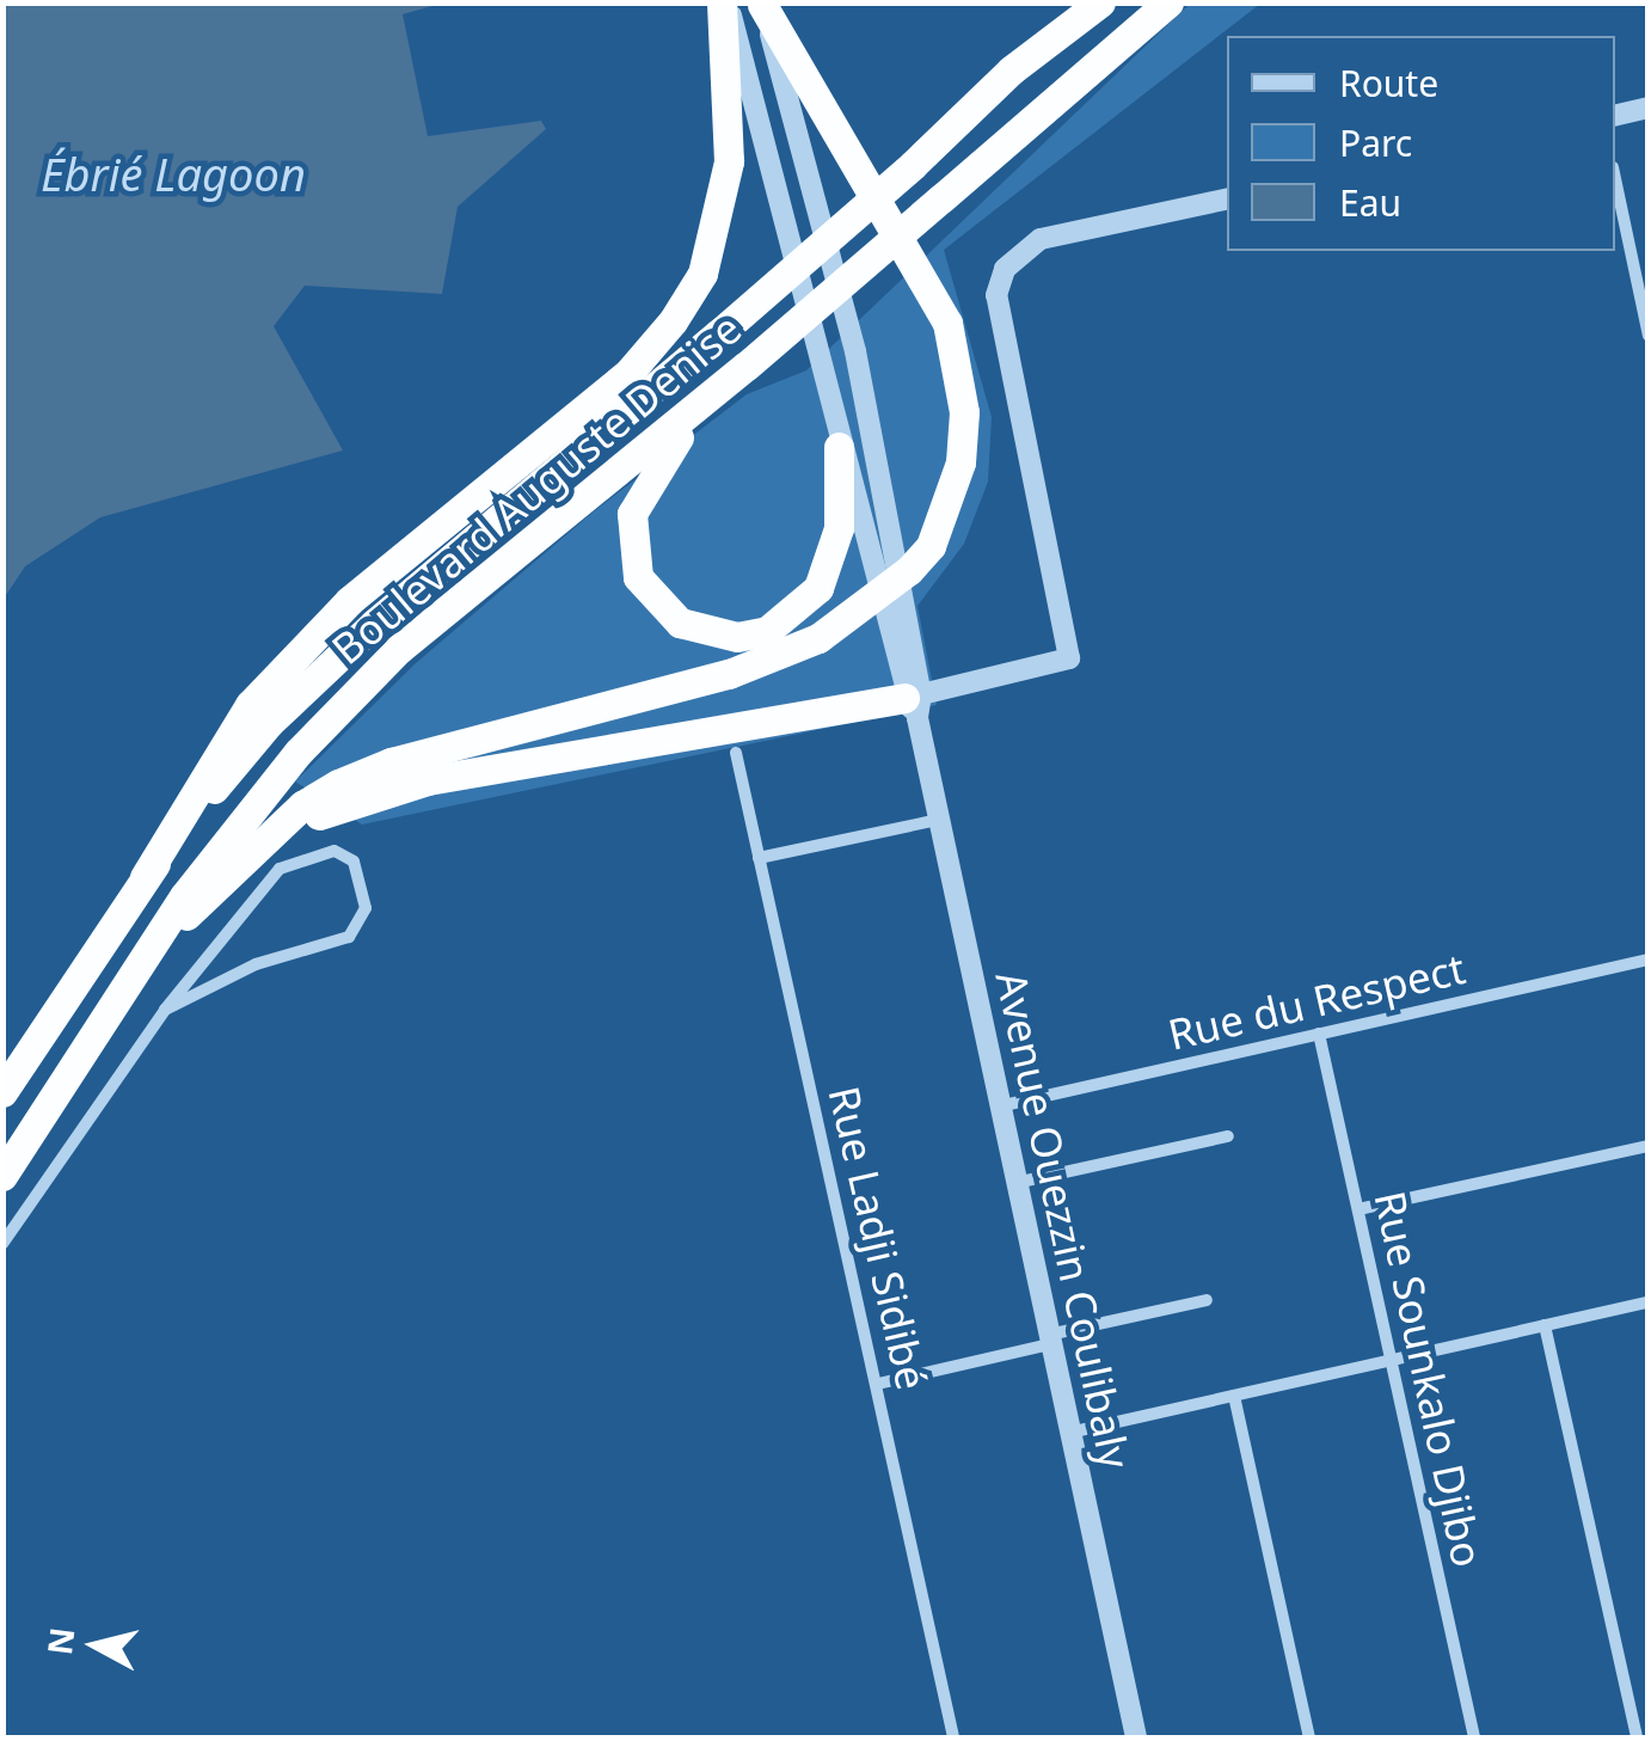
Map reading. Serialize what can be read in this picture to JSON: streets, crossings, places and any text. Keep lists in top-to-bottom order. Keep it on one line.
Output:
{"streets":{"highway":["Boulevard Auguste Denise"],"street":["Rue du Respect","Avenue Ouezzin Coulibaly","Rue Ladji Sidibé","Rue Sounkalo Djibo"]},"crossings":[["Rue du Respect","Avenue Ouezzin Coulibaly"],["Rue du Respect","Rue Sounkalo Djibo"]],"water":["Ébrié Lagoon"],"legend":["Route","Parc","Eau"],"north":"left"}
